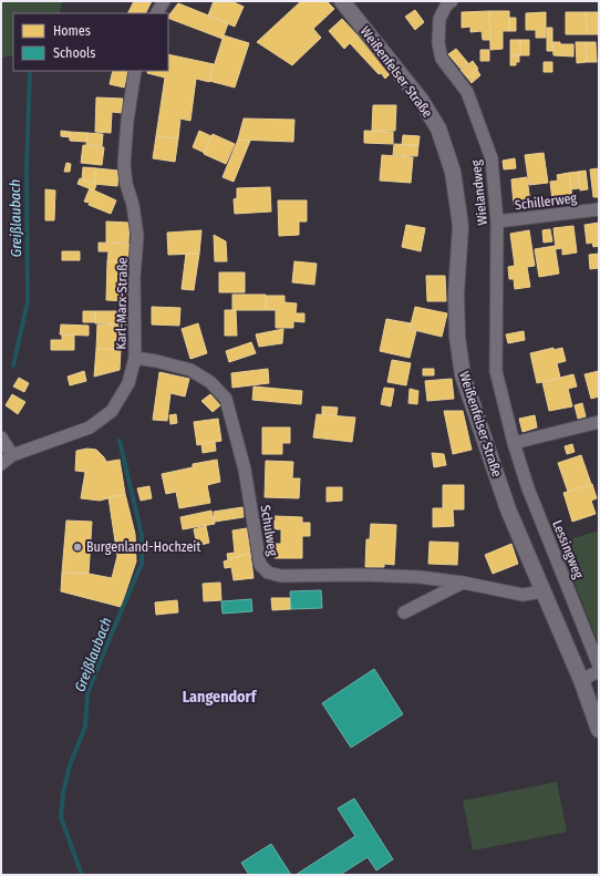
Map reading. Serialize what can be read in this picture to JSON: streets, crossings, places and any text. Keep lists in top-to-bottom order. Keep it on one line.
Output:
{"streets":{"street":["Weißenfelser Straße","Wielandweg","Schillerweg","Karl-Marx-Straße","Schulweg","Lessingweg"]},"crossings":[["Weißenfelser Straße","Schulweg"],["Wielandweg","Schillerweg"],["Wielandweg","Lessingweg"],["Karl-Marx-Straße","Schulweg"]],"districts":["Langendorf"],"water":["Greißlaubach"],"places":["Burgenland-Hochzeit"],"legend":["Homes","Schools"]}
